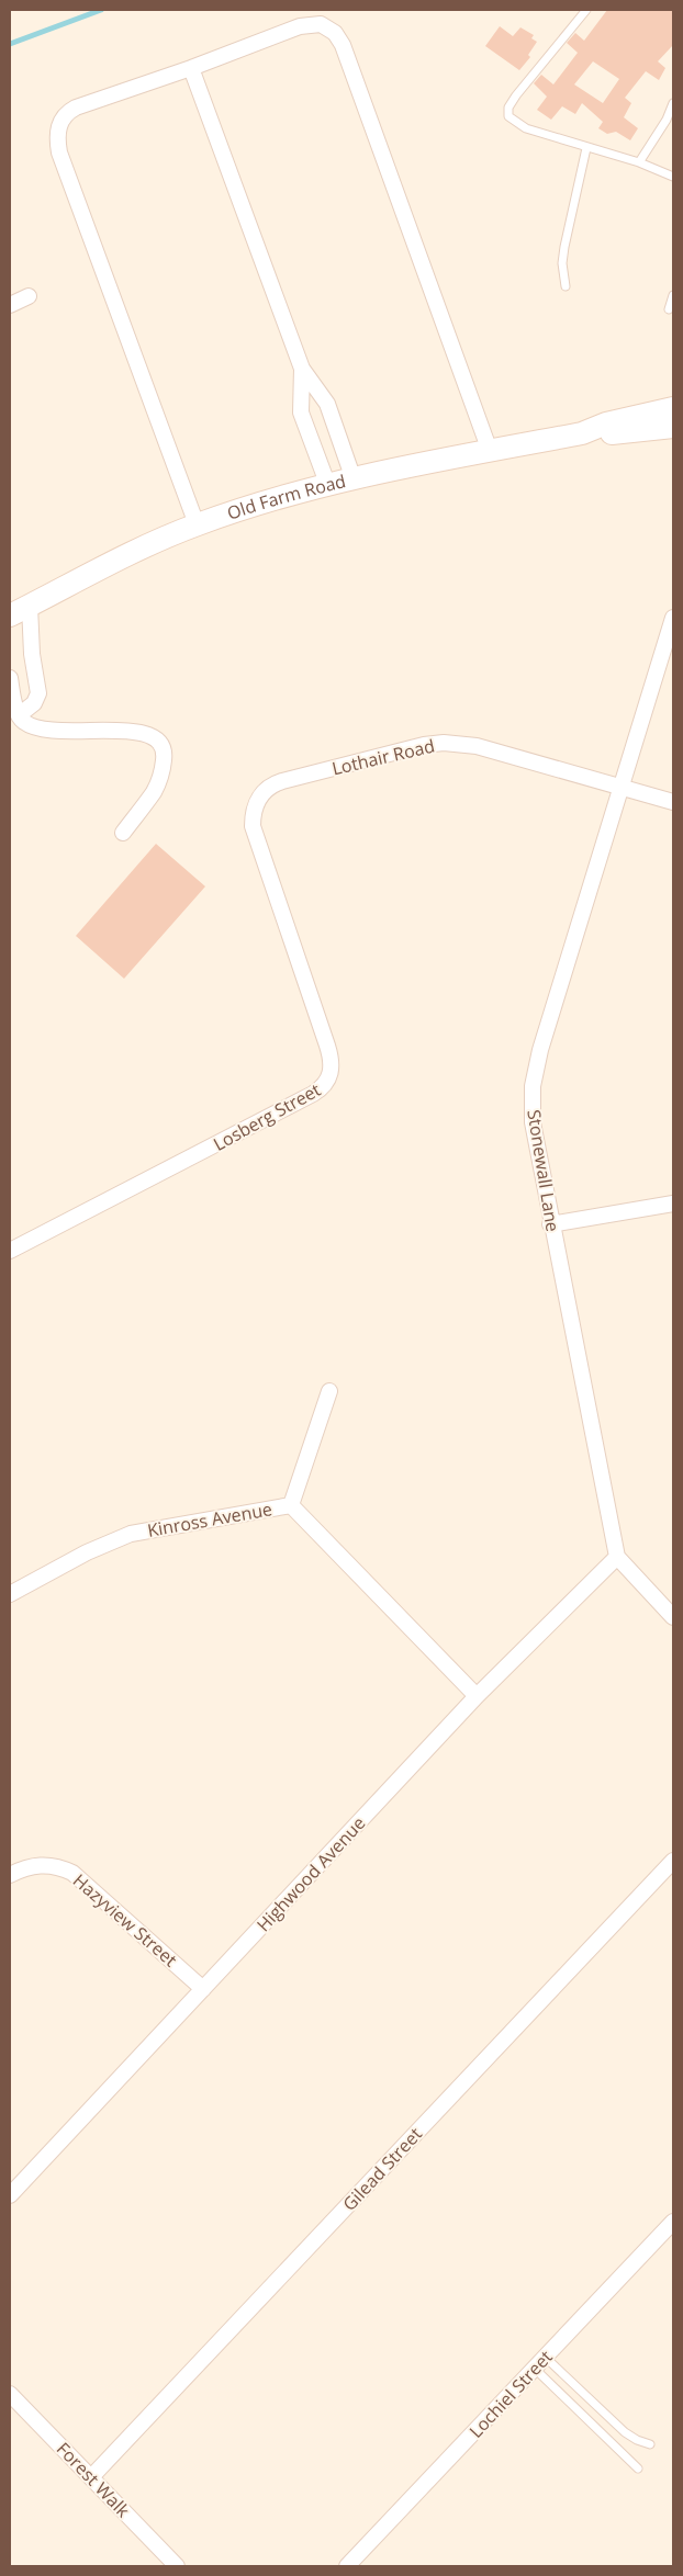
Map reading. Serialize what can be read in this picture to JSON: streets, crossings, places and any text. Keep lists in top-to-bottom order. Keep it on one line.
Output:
{"streets":{"street":["Old Farm Road","Lothair Road","Losberg Street","Stonewall Lane","Kinross Avenue","Highwood Avenue","Hazyview Street","Gilead Street","Lochiel Street","Forest Walk"]},"crossings":[["Lothair Road","Losberg Street"],["Lothair Road","Stonewall Lane"],["Stonewall Lane","Highwood Avenue"],["Kinross Avenue","Highwood Avenue"],["Highwood Avenue","Hazyview Street"],["Gilead Street","Forest Walk"]]}
